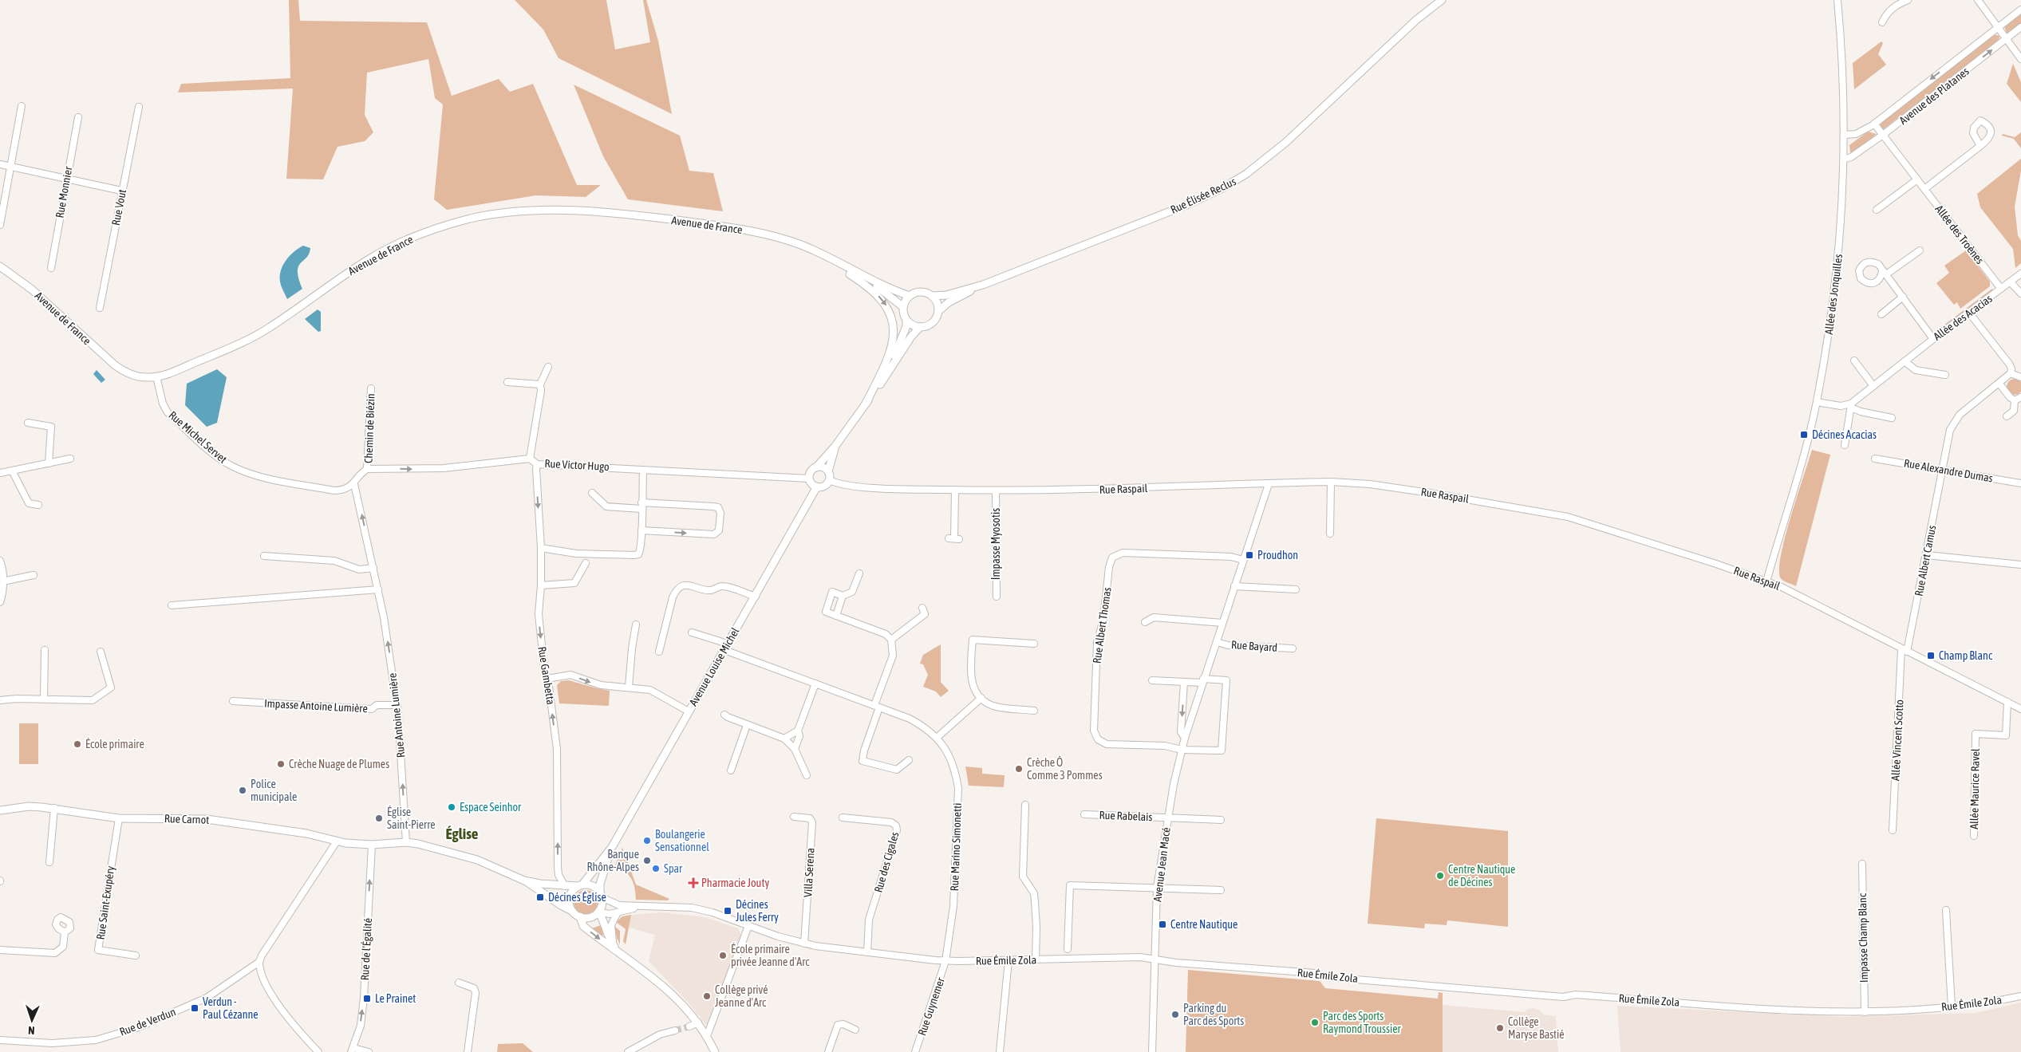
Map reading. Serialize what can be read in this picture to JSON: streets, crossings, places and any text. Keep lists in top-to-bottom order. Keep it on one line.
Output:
{"streets":{"street":["Avenue des Platanes","Rue Monnier","Rue Élisée Reclus","Rue Vout","Avenue de France","Allée des Troènes","Allée des Jonquilles","Allée des Acacias","Chemin de Biézin","Rue Michel Servet","Rue Victor Hugo","Rue Alexandre Dumas","Rue Raspail","Impasse Myosotis","Rue Albert Camus","Rue Albert Thomas","Rue Bayard","Avenue Louise Michel","Rue Gambetta","Impasse Antoine Lumière","Rue Antoine Lumière","Allée Vincent Scotto","Allée Maurice Ravel","Rue Rabelais","Rue Carnot","Rue Marino Simonetti","Rue des Cigales","Avenue Jean Macé","Villa Serena","Rue Saint-Exupéry","Impasse Champ Blanc","Rue de l'Égalité","Rue Émile Zola","Rue Guynemer","Rue de Verdun"]},"crossings":[["Avenue des Platanes","Allée des Troènes"],["Avenue des Platanes","Allée des Jonquilles"],["Rue Élisée Reclus","Avenue de France"],["Avenue de France","Rue Michel Servet"],["Allée des Troènes","Allée des Acacias"],["Allée des Jonquilles","Rue Raspail"],["Chemin de Biézin","Rue Victor Hugo"],["Rue Michel Servet","Rue Antoine Lumière"],["Rue Victor Hugo","Rue Raspail"],["Rue Victor Hugo","Avenue Louise Michel"],["Rue Victor Hugo","Rue Gambetta"],["Rue Alexandre Dumas","Rue Albert Camus"],["Rue Raspail","Impasse Myosotis"],["Rue Raspail","Rue Albert Camus"],["Rue Raspail","Avenue Louise Michel"],["Rue Raspail","Allée Vincent Scotto"],["Rue Raspail","Allée Maurice Ravel"],["Rue Raspail","Avenue Jean Macé"],["Rue Albert Camus","Allée Vincent Scotto"],["Rue Albert Thomas","Avenue Jean Macé"],["Rue Bayard","Avenue Jean Macé"],["Avenue Louise Michel","Rue Marino Simonetti"],["Avenue Louise Michel","Rue Émile Zola"],["Impasse Antoine Lumière","Rue Antoine Lumière"],["Rue Antoine Lumière","Rue Carnot"],["Rue Rabelais","Avenue Jean Macé"],["Rue Carnot","Rue Saint-Exupéry"],["Rue Carnot","Rue de l'Égalité"],["Rue Carnot","Rue de Verdun"],["Rue Marino Simonetti","Rue Émile Zola"],["Rue Marino Simonetti","Rue Guynemer"],["Rue des Cigales","Rue Émile Zola"],["Avenue Jean Macé","Rue Émile Zola"],["Villa Serena","Rue Émile Zola"],["Impasse Champ Blanc","Rue Émile Zola"],["Rue Émile Zola","Rue Guynemer"]],"one_way":["Rue Victor Hugo","Rue Antoine Lumière","Rue de l'Égalité"],"districts":["Église"],"places":{"transit":["Décines Acacias","Proudhon","Champ Blanc","Décines Église","Décines Jules Ferry","Centre Nautique","Le Prainet","Verdun - Paul Cézanne"],"other":["École primaire","Crèche Nuage de Plumes","Crèche Ô Comme 3 Pommes","Police municipale","Espace Seinhor","Église Saint-Pierre","Boulangerie Sensationnel","Banque Rhône-Alpes","Spar","Centre Nautique de Décines","École primaire privée Jeanne d'Arc","Collège privé Jeanne d'Arc","Parking du Parc des Sports","Parc des Sports Raymond Troussier","Collège Maryse Bastié"],"health":["Pharmacie Jouty"]},"north":"bottom"}
